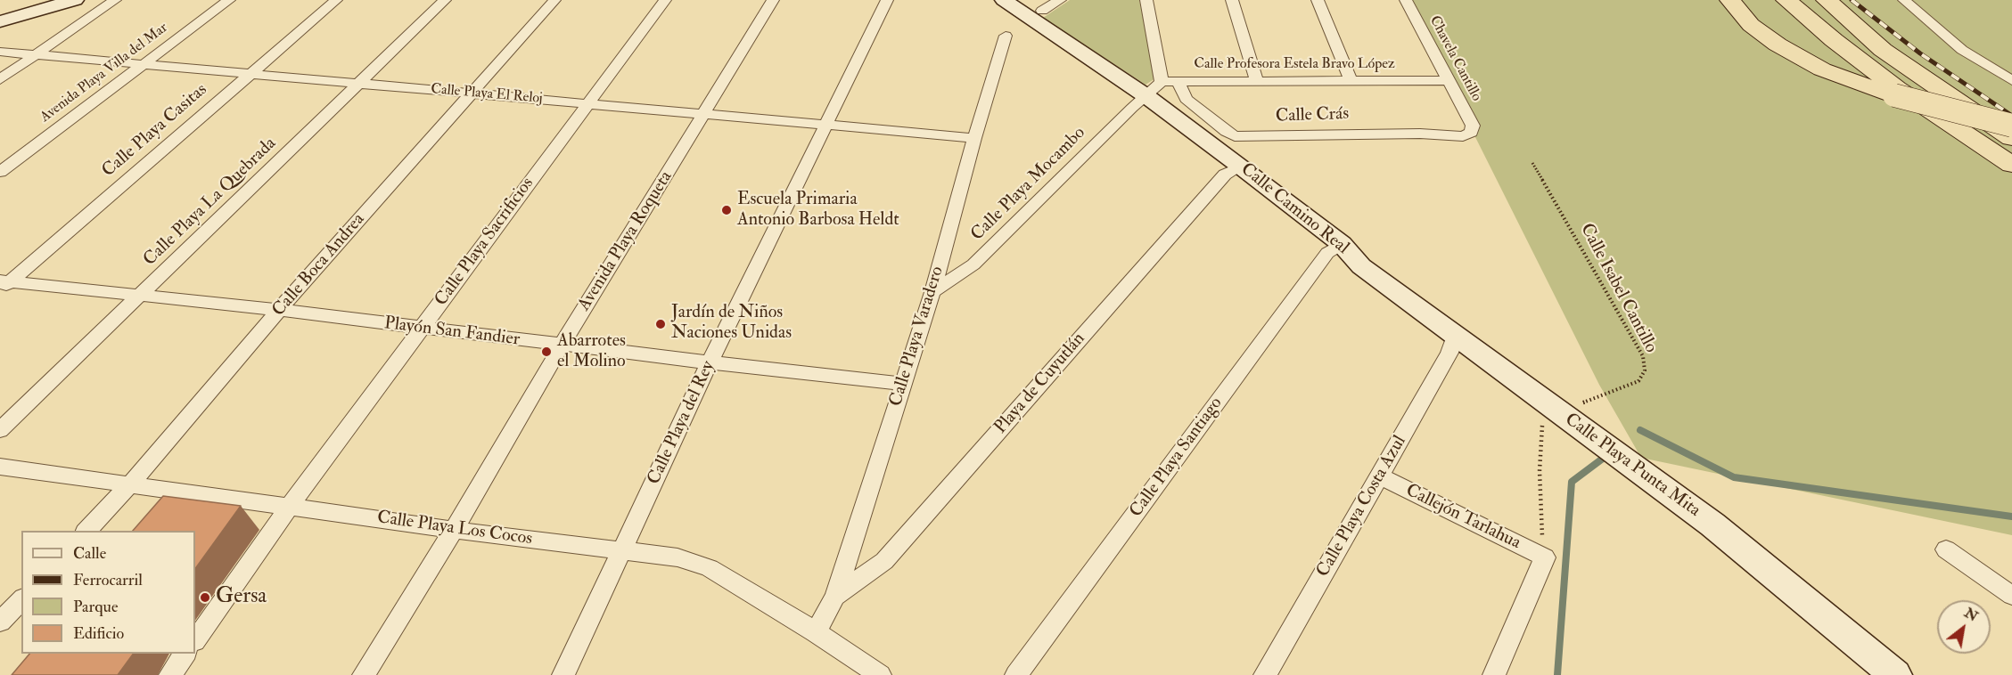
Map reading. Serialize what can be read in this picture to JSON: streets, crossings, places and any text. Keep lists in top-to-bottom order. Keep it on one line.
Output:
{"streets":{"street":["Chavela Cantillo","Calle Profesora Estela Bravo López","Avenida Playa Villa del Mar","Calle Playa El Reloj","Calle Crás","Calle Playa Casitas","Calle Playa Mocambo","Calle Playa La Quebrada","Calle Camino Real","Avenida Playa Roqueta","Calle Playa Sacrificios","Calle Boca Andrea","Playón San Fandier","Calle Playa Varadero","Playa de Cuyutlán","Calle Playa del Rey","Calle Playa Santiago","Calle Playa Punta Mita","Calle Playa Costa Azul","Callejón Tarlahua","Calle Playa Los Cocos"],"path":["Calle Isabel Cantillo"]},"crossings":[["Chavela Cantillo","Calle Profesora Estela Bravo López"],["Chavela Cantillo","Calle Crás"],["Calle Profesora Estela Bravo López","Calle Crás"],["Avenida Playa Villa del Mar","Calle Playa El Reloj"],["Calle Playa El Reloj","Calle Playa Casitas"],["Calle Playa El Reloj","Calle Playa La Quebrada"],["Calle Playa El Reloj","Avenida Playa Roqueta"],["Calle Playa El Reloj","Calle Playa Sacrificios"],["Calle Playa El Reloj","Calle Boca Andrea"],["Calle Playa El Reloj","Calle Playa Varadero"],["Calle Playa El Reloj","Calle Playa del Rey"],["Calle Playa Casitas","Playón San Fandier"],["Calle Playa Mocambo","Calle Camino Real"],["Calle Playa Mocambo","Calle Playa Varadero"],["Calle Playa La Quebrada","Playón San Fandier"],["Calle Camino Real","Playa de Cuyutlán"],["Calle Camino Real","Calle Playa Santiago"],["Calle Camino Real","Calle Playa Punta Mita"],["Avenida Playa Roqueta","Playón San Fandier"],["Avenida Playa Roqueta","Calle Playa Los Cocos"],["Calle Playa Sacrificios","Playón San Fandier"],["Calle Playa Sacrificios","Calle Playa Los Cocos"],["Calle Boca Andrea","Playón San Fandier"],["Calle Boca Andrea","Calle Playa Los Cocos"],["Calle Isabel Cantillo","Calle Playa Punta Mita"],["Playón San Fandier","Calle Playa Varadero"],["Playón San Fandier","Calle Playa del Rey"],["Calle Playa Varadero","Playa de Cuyutlán"],["Calle Playa Varadero","Calle Playa Los Cocos"],["Calle Playa del Rey","Calle Playa Los Cocos"],["Calle Playa Punta Mita","Calle Playa Costa Azul"],["Calle Playa Costa Azul","Callejón Tarlahua"]],"places":["Escuela Primaria Antonio Barbosa Heldt","Jardín de Niños Naciones Unidas","Abarrotes el Molino","Gersa"],"legend":["Calle","Ferrocarril","Parque","Edificio"],"north":"top right"}
